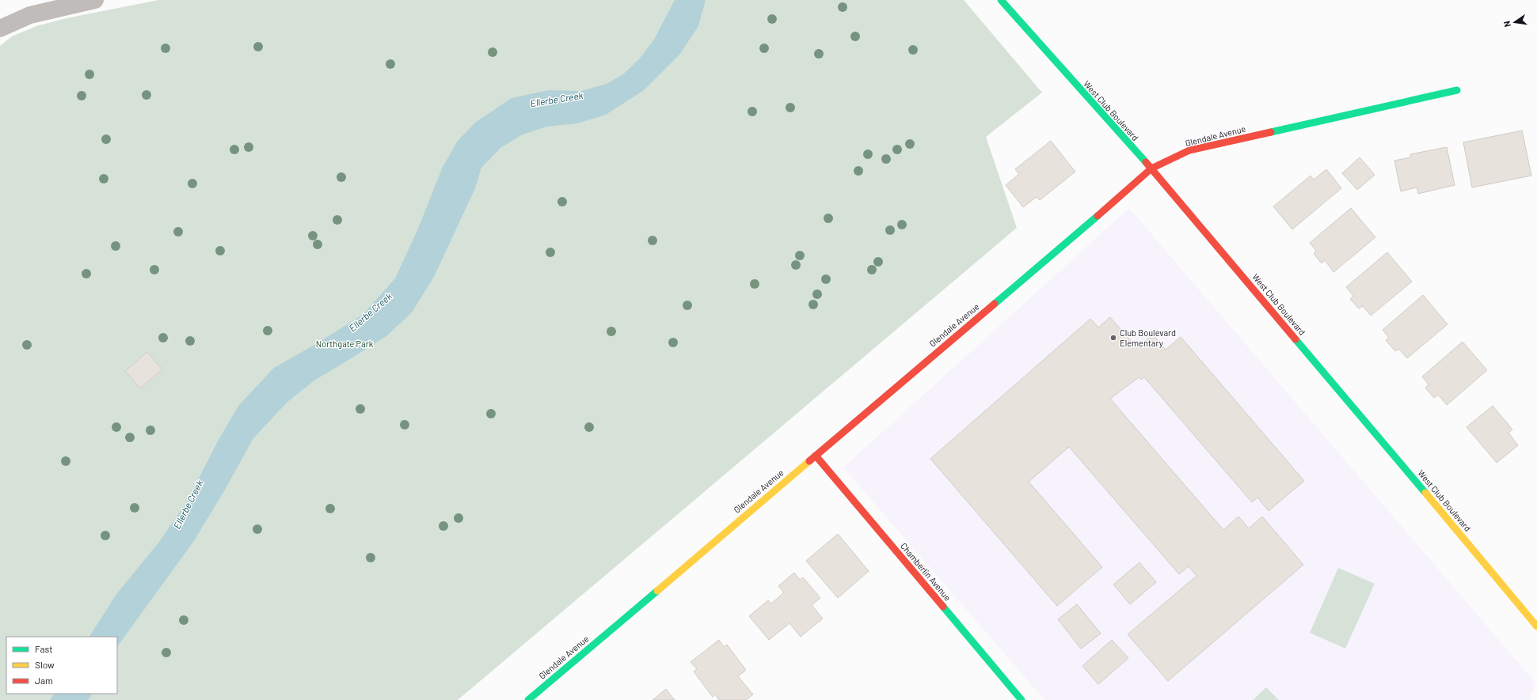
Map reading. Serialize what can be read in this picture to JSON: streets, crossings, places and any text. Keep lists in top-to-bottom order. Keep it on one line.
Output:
{"streets":{"street":["West Club Boulevard","Glendale Avenue","Chamberlin Avenue"]},"crossings":[["West Club Boulevard","Glendale Avenue"],["Glendale Avenue","Chamberlin Avenue"]],"water":["Ellerbe Creek"],"parks":["Northgate Park"],"places":["Club Boulevard Elementary"],"legend":["Fast","Slow","Jam"],"north":"left"}
